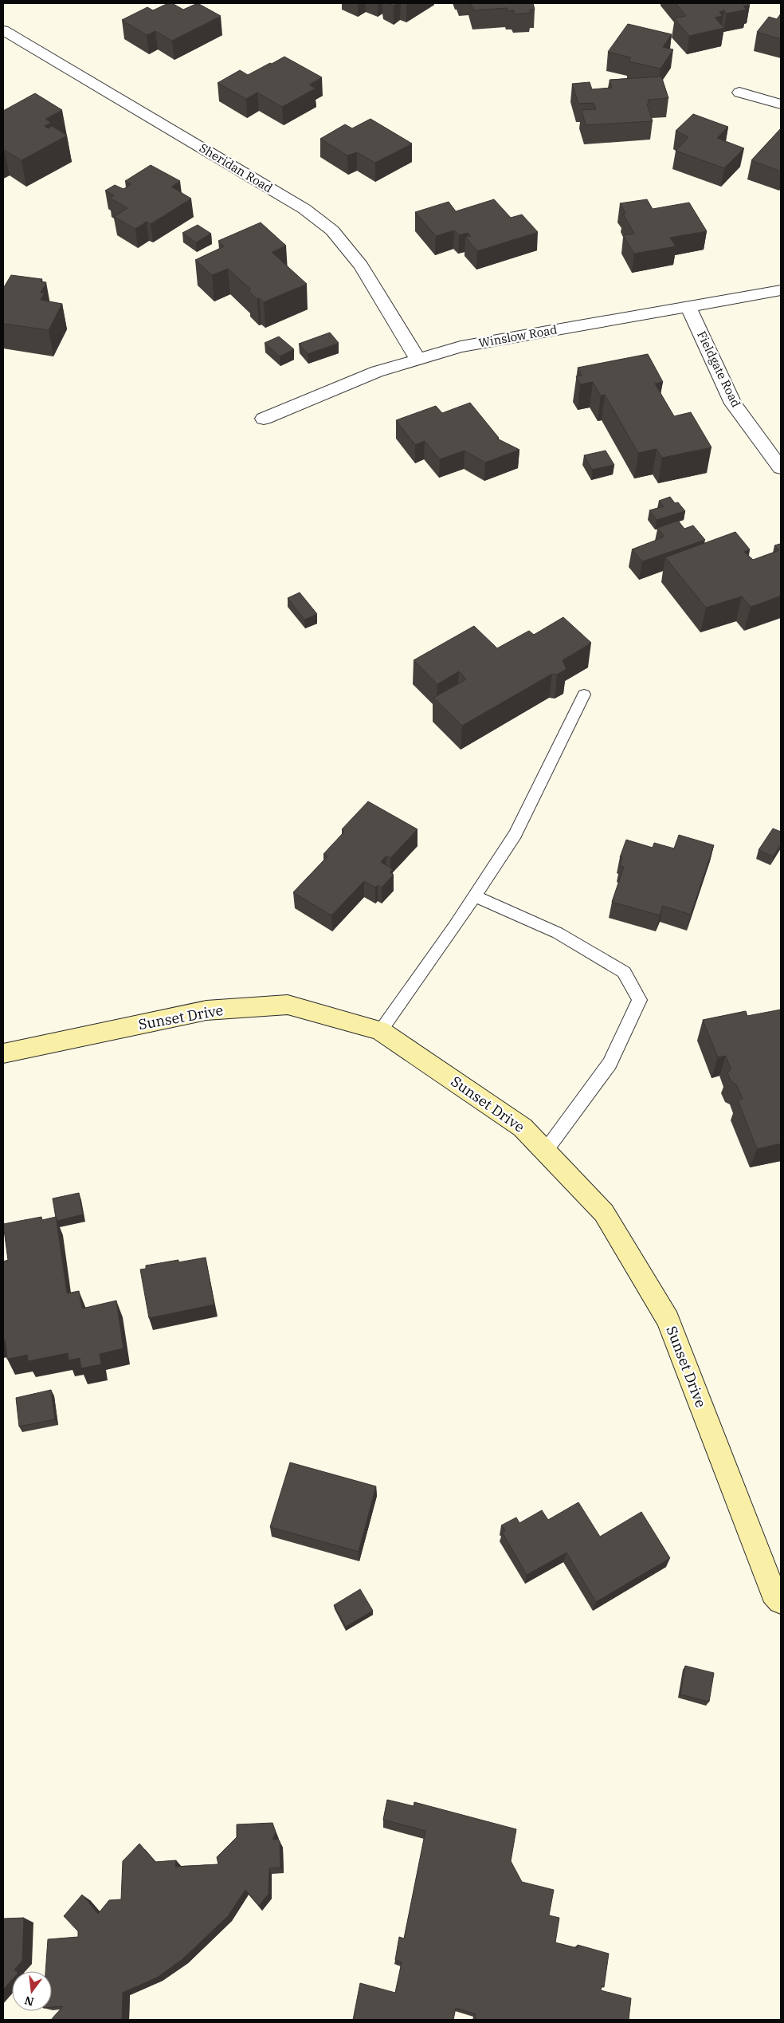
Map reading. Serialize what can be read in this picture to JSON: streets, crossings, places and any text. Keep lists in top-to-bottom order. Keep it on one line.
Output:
{"streets":{"main road":["Sunset Drive"],"street":["Sheridan Road","Winslow Road","Fieldgate Road"]},"crossings":[["Sheridan Road","Winslow Road"],["Winslow Road","Fieldgate Road"]],"north":"bottom"}
